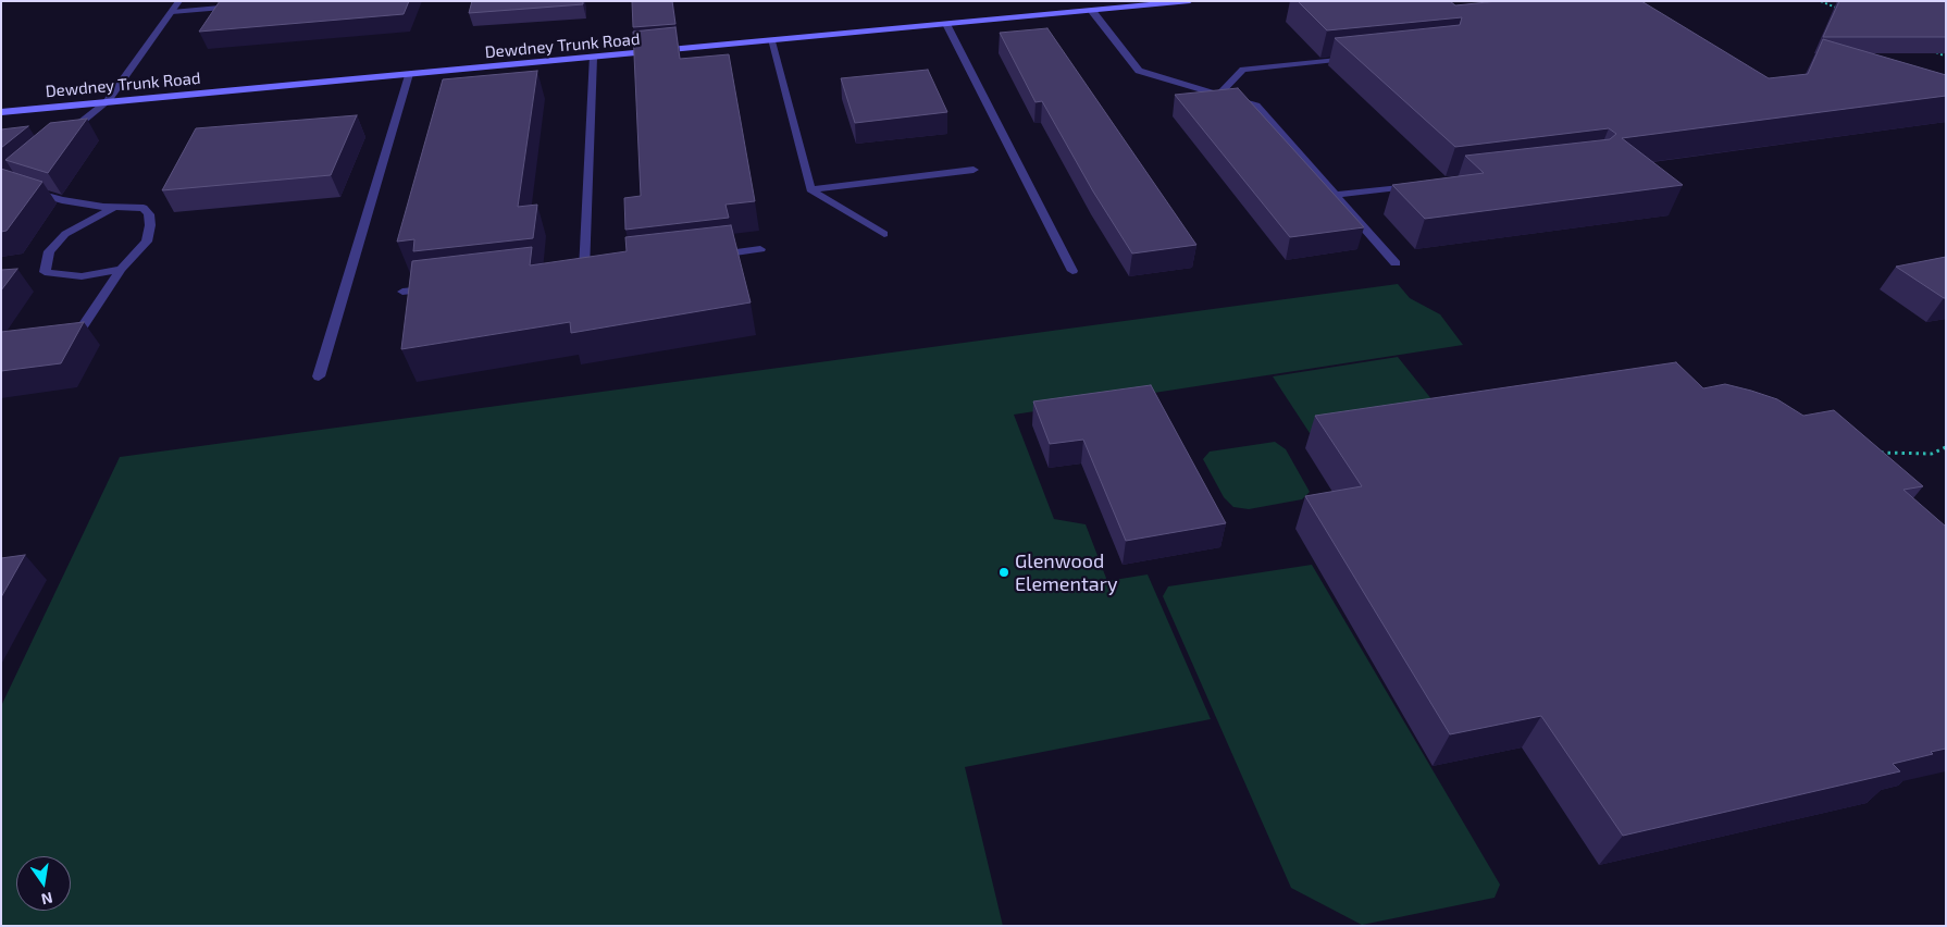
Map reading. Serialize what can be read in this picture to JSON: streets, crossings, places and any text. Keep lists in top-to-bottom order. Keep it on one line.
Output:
{"streets":{"main road":["Dewdney Trunk Road"]},"places":["Glenwood Elementary"],"north":"bottom"}
